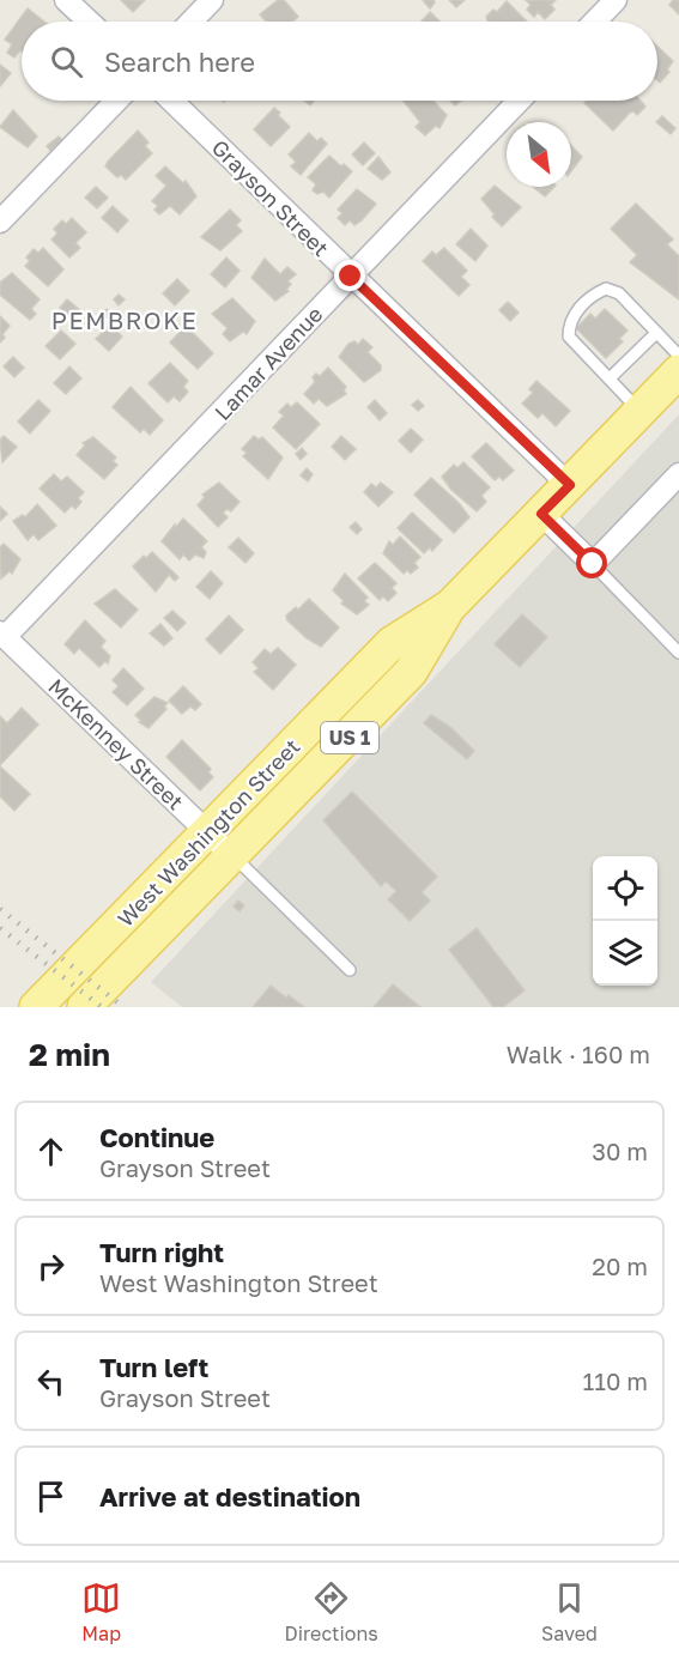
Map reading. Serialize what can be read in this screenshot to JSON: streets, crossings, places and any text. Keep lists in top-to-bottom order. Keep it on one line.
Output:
{"streets":{"main road":["US 1","West Washington Street"],"street":["Grayson Street","Lamar Avenue","McKenney Street"]},"crossings":[["Grayson Street","Lamar Avenue"],["Grayson Street","West Washington Street"],["Lamar Avenue","McKenney Street"],["McKenney Street","West Washington Street"]],"districts":["PEMBROKE"],"north":"bottom right","page":{"search":"Search here","heading":["2 min","Walk · 160 m"],"list":[["Continue","Grayson Street","30 m"],["Turn right","West Washington Street","20 m"],["Turn left","Grayson Street","110 m"],"Arrive at destination"],"nav":["Map","Directions","Saved"]}}
